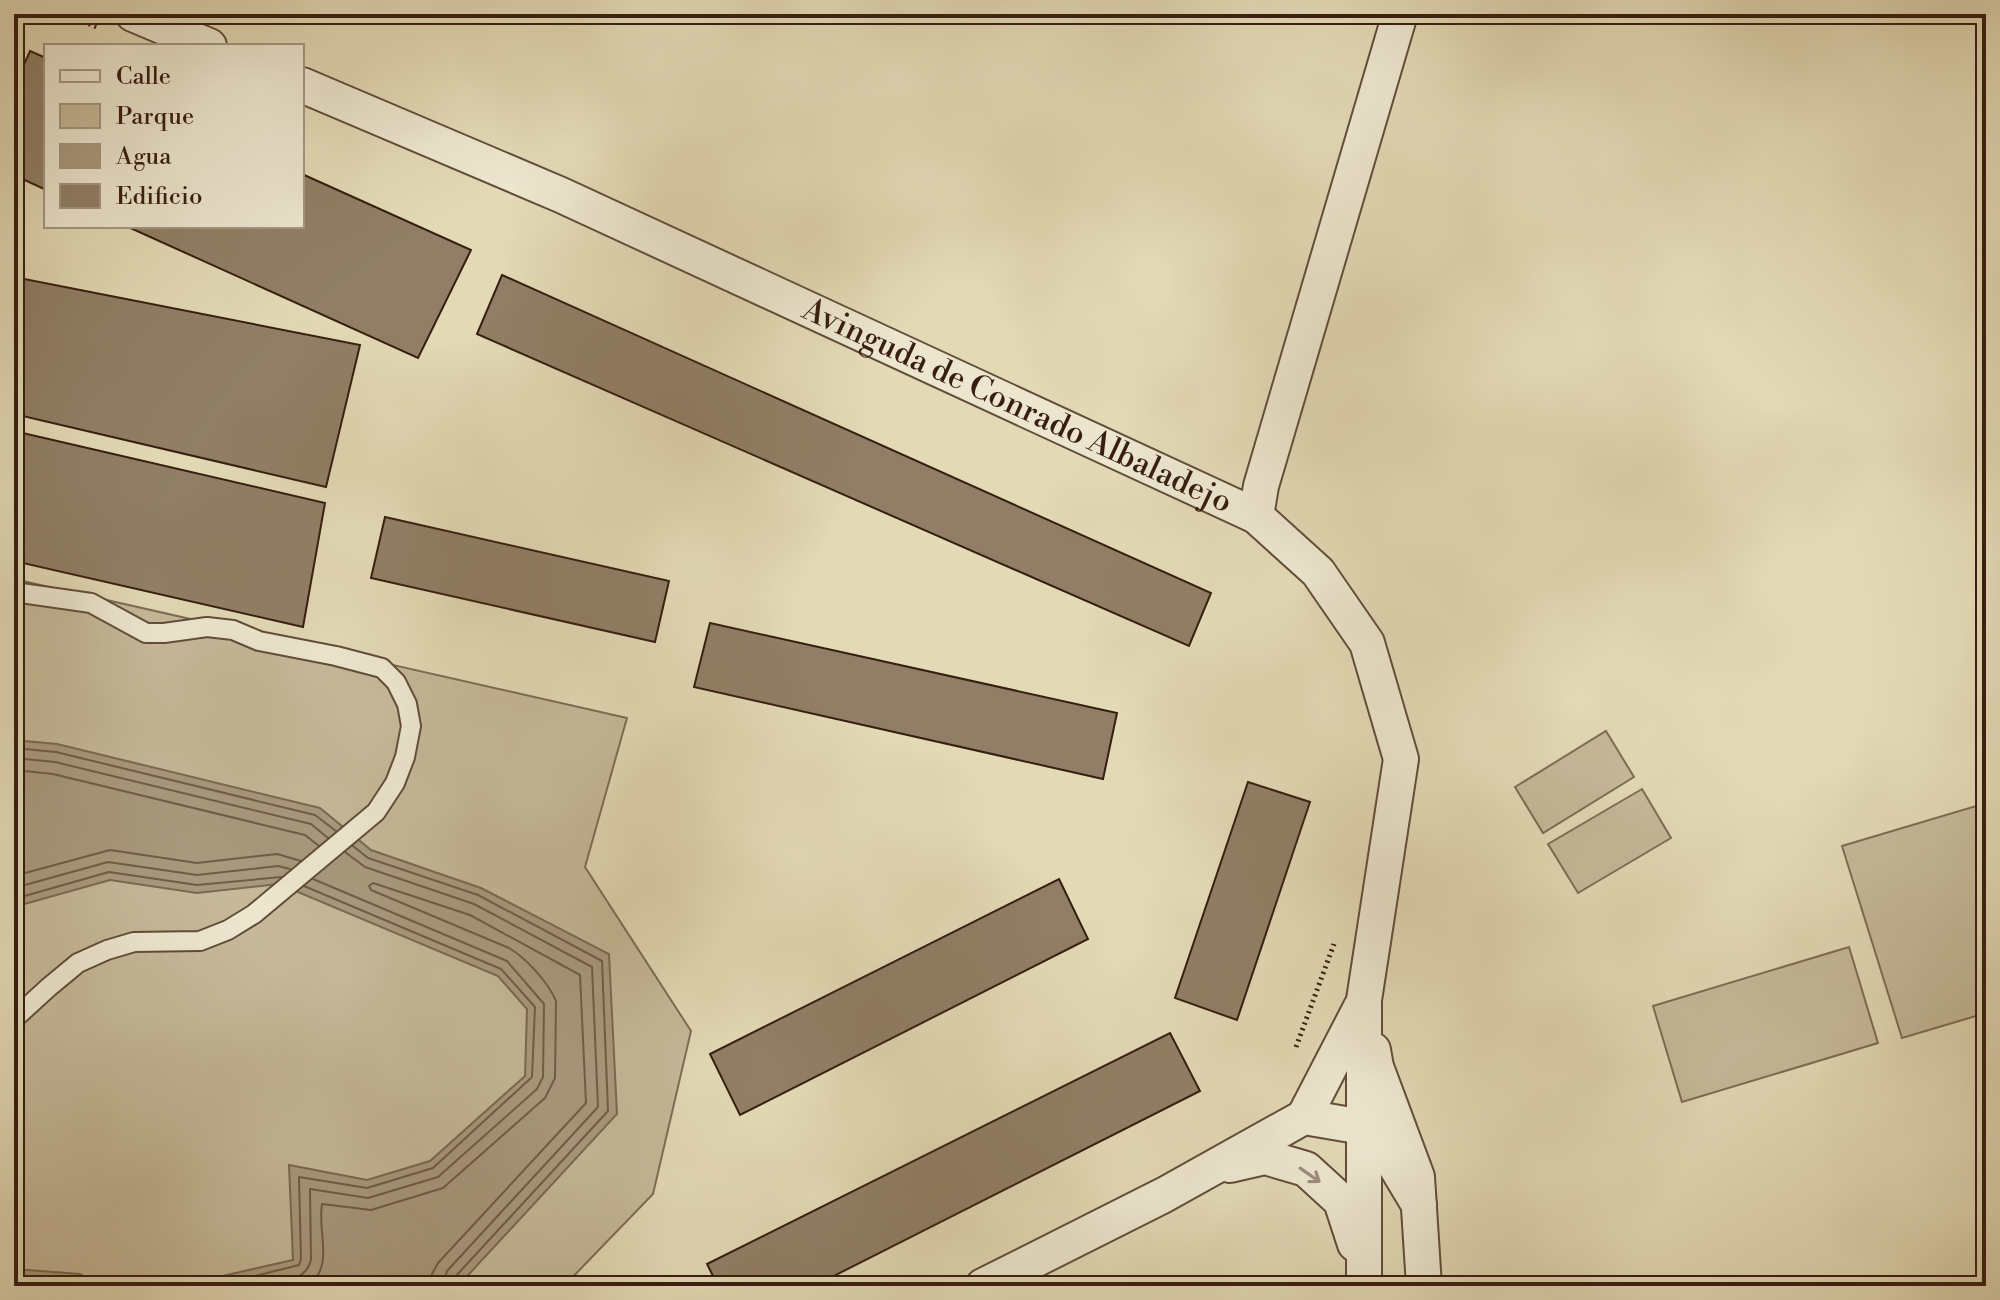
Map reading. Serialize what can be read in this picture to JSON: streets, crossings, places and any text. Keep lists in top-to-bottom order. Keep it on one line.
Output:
{"streets":{"street":["Avinguda de Conrado Albaladejo"]},"legend":["Calle","Parque","Agua","Edificio"]}
